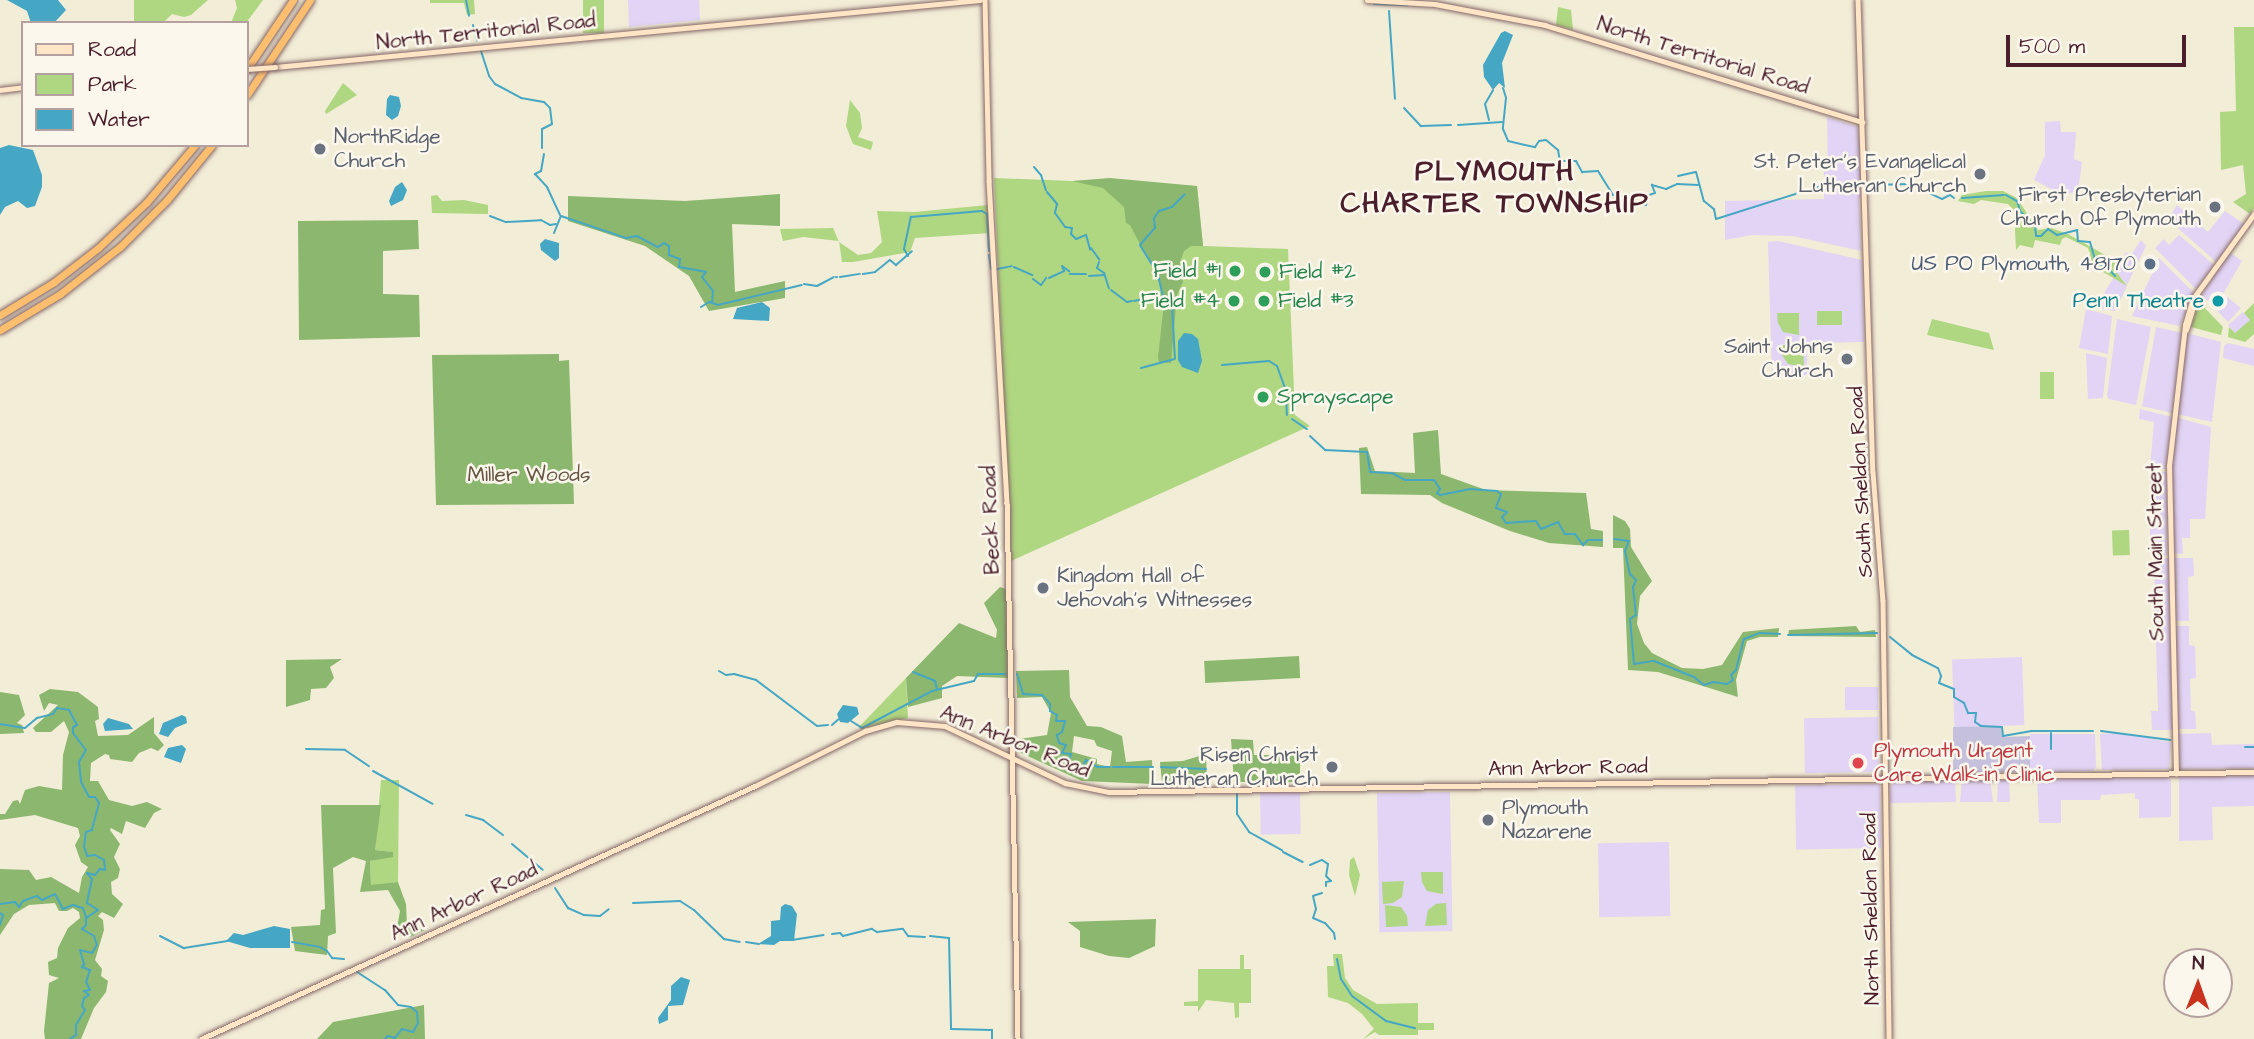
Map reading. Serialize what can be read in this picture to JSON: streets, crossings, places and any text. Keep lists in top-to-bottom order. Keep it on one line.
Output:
{"streets":{"main road":["North Territorial Road","South Sheldon Road","Beck Road","South Main Street","Ann Arbor Road","North Sheldon Road"]},"crossings":[["North Territorial Road","South Sheldon Road"],["North Territorial Road","Beck Road"],["South Sheldon Road","Ann Arbor Road"],["South Sheldon Road","North Sheldon Road"],["Beck Road","Ann Arbor Road"],["South Main Street","Ann Arbor Road"],["Ann Arbor Road","North Sheldon Road"]],"districts":["PLYMOUTH CHARTER TOWNSHIP"],"parks":["Miller Woods"],"places":["NorthRidge Church","St. Peter's Evangelical Lutheran Church","First Presbyterian Church Of Plymouth","US PO Plymouth, 48170","Field #1","Field #2","Field #4","Field #3","Penn Theatre","Saint Johns Church","Sprayscape","Kingdom Hall of Jehovah's Witnesses","Plymouth Urgent Care Walk-in Clinic","Risen Christ Lutheran Church","Plymouth Nazarene"],"legend":["Road","Park","Water"],"scale_bar":"500 m","north":"top"}
